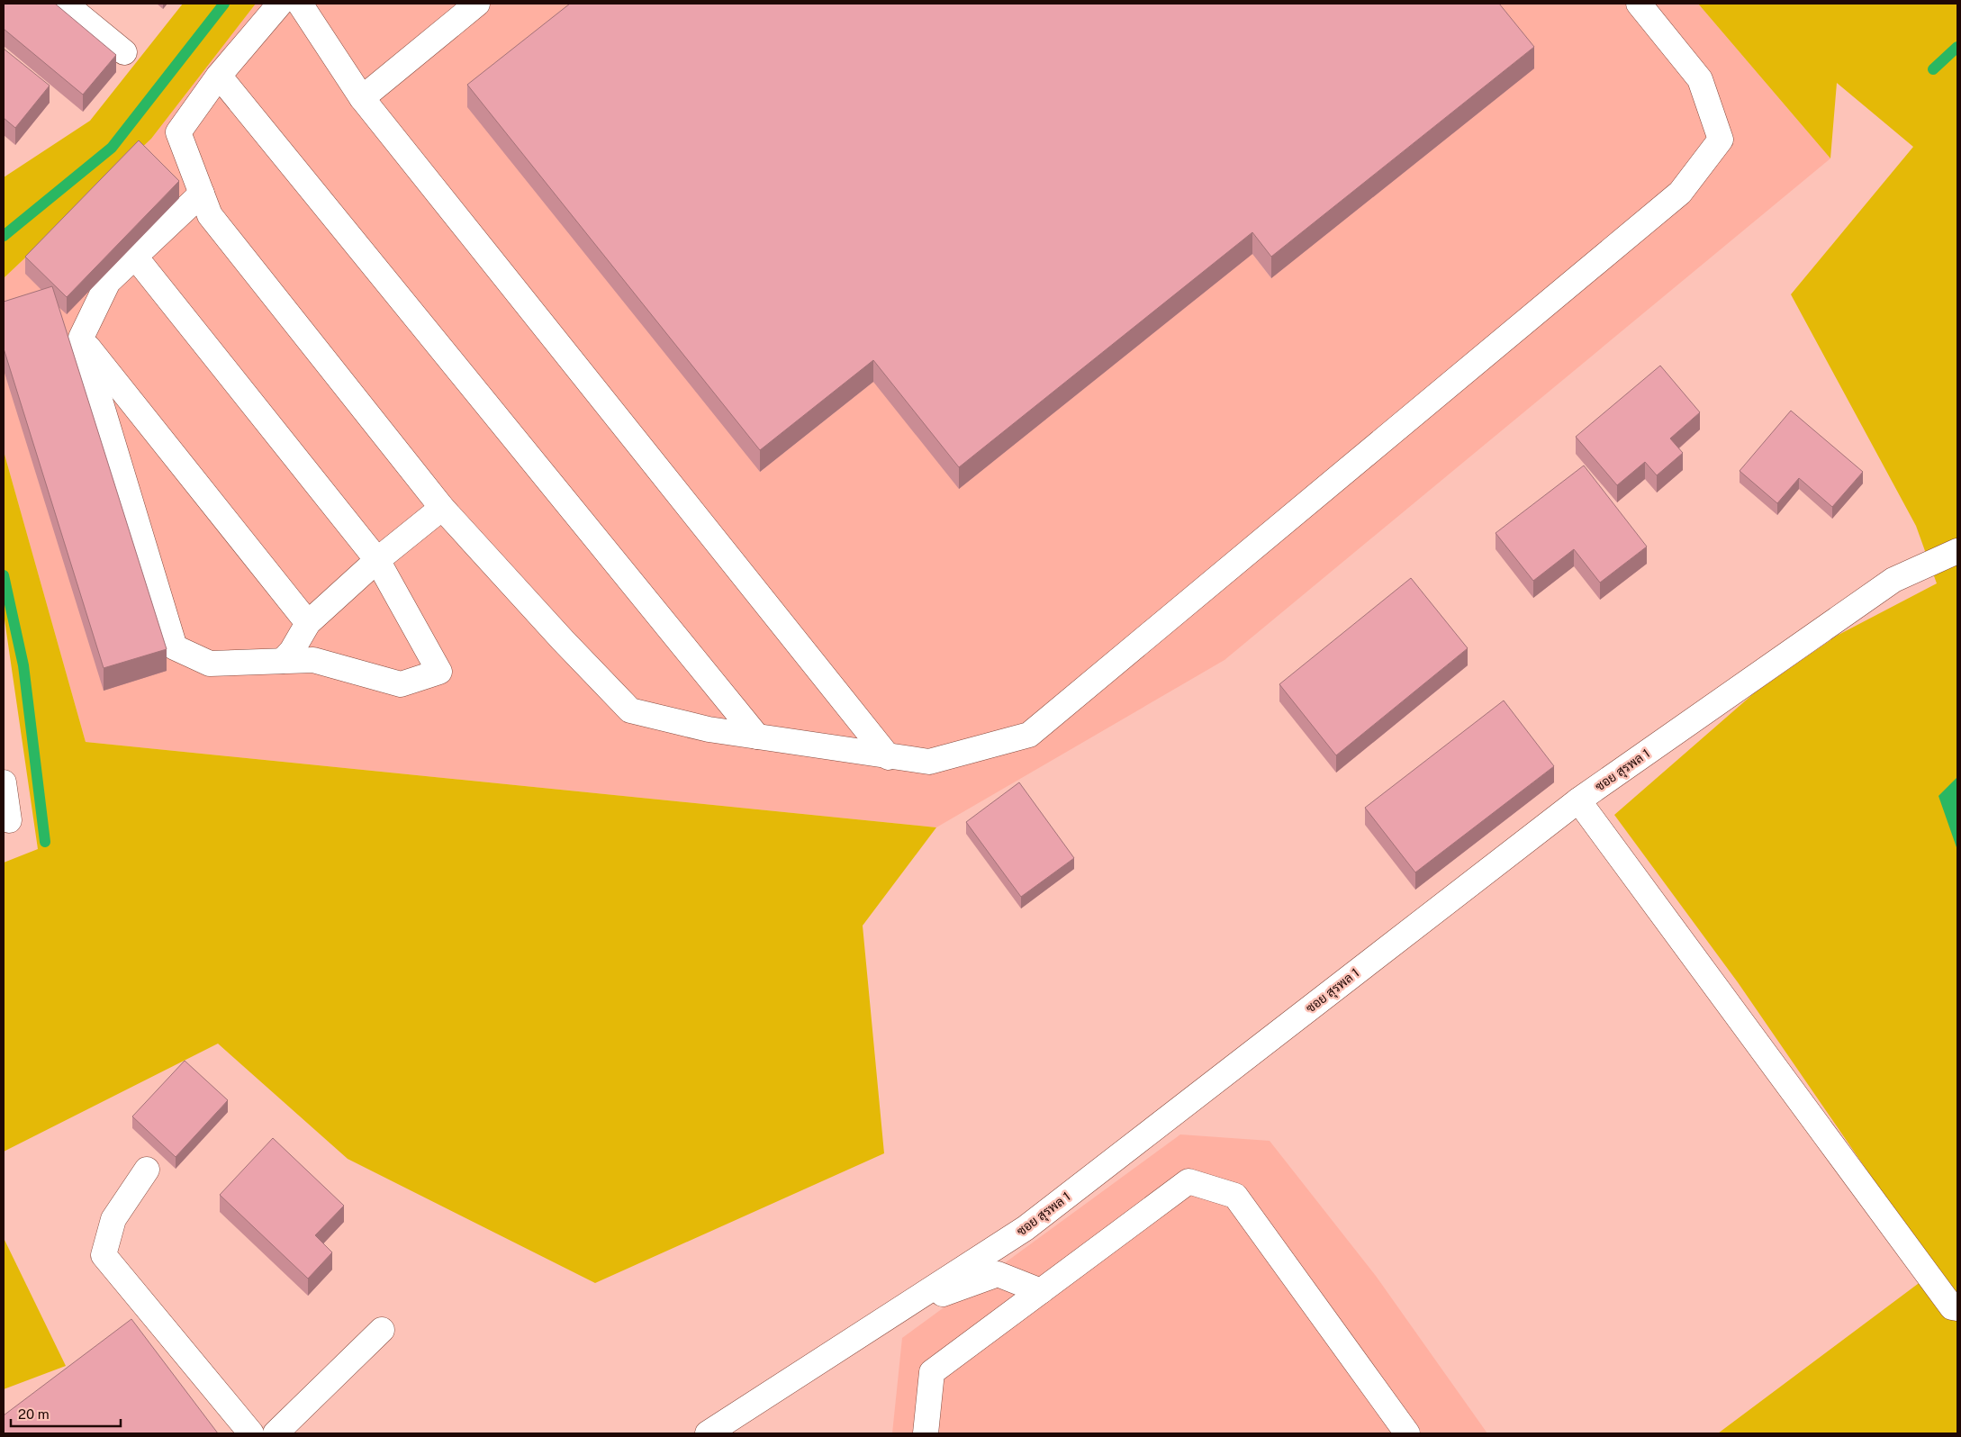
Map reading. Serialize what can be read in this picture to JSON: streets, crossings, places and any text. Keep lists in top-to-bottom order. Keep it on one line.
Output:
{"streets":{"street":["ซอย สุรพล 1"]},"scale_bar":"20 m"}
